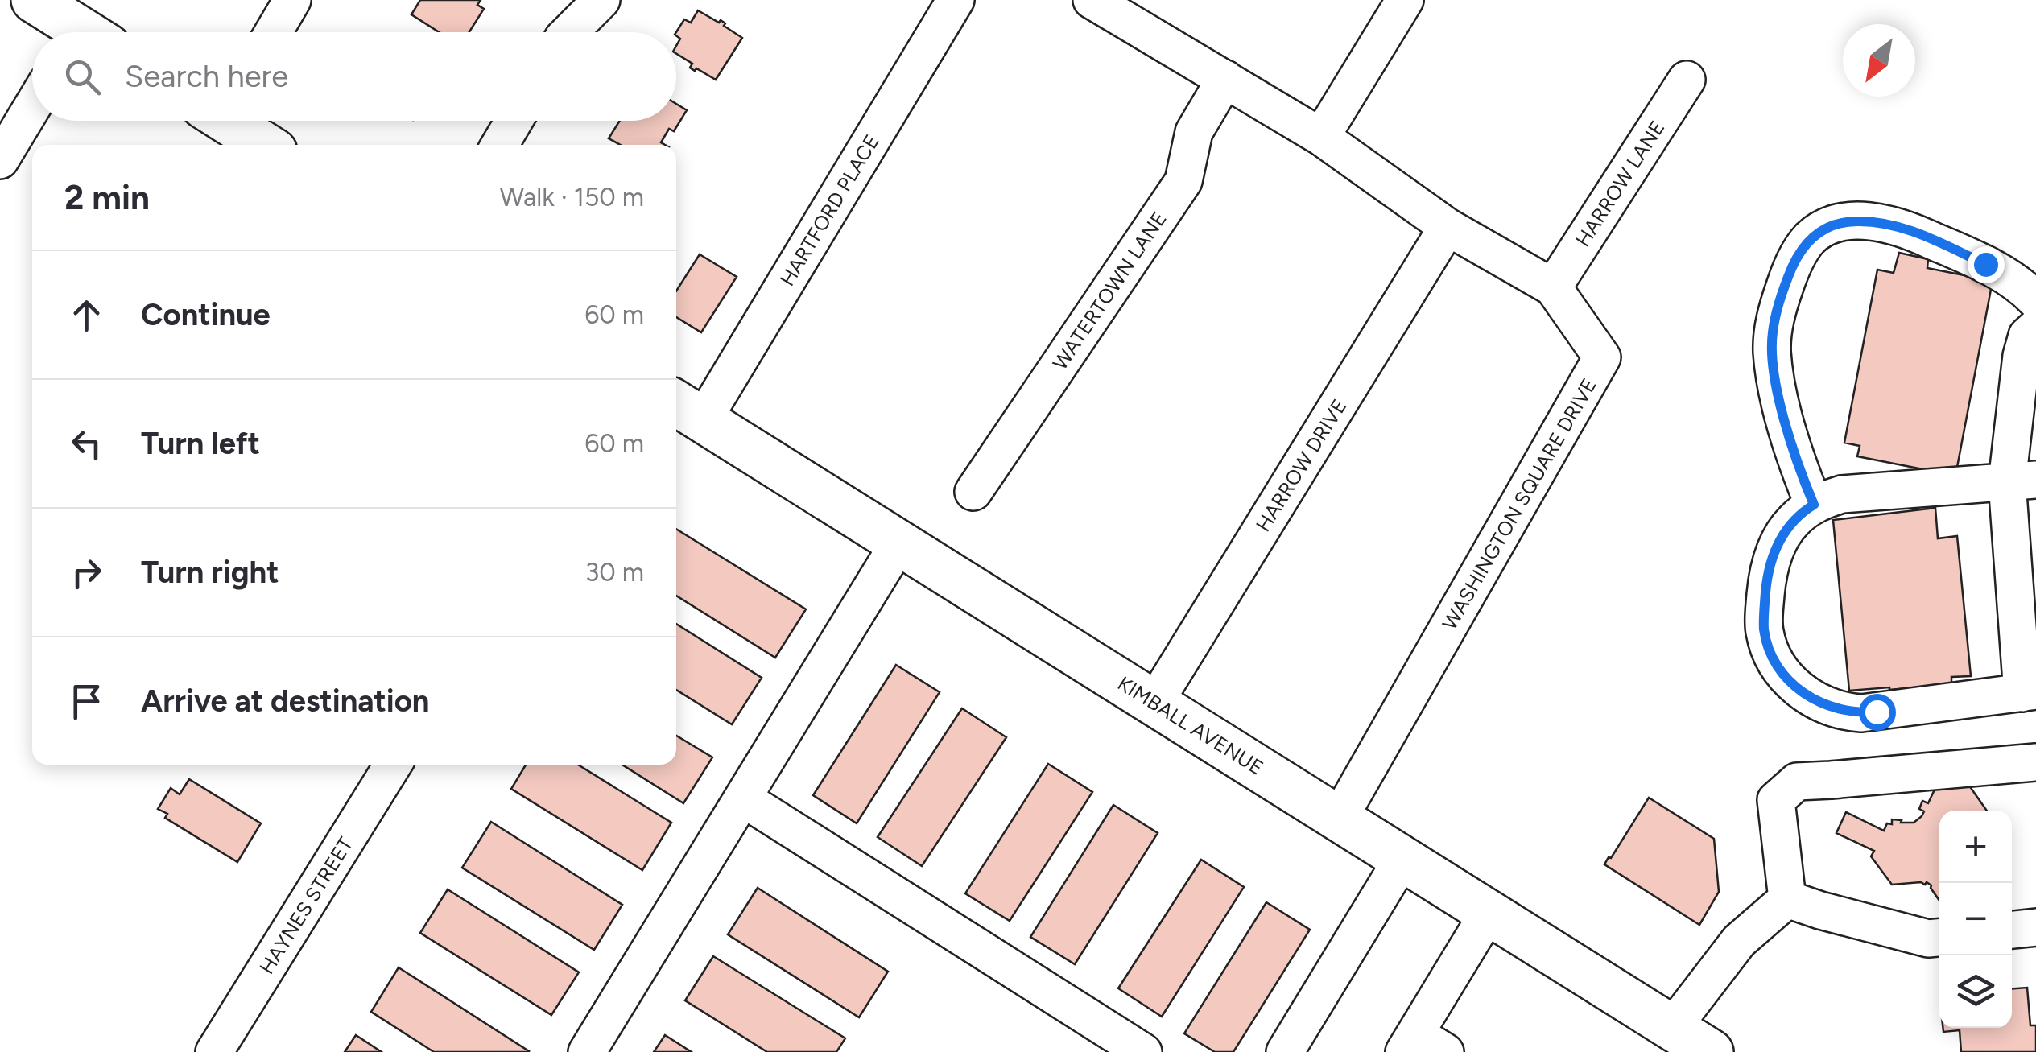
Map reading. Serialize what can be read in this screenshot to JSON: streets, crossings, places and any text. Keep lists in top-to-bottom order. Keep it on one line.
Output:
{"streets":{"main road":["KIMBALL AVENUE"],"street":["HARROW LANE","HARTFORD PLACE","WATERTOWN LANE","HARROW DRIVE","WASHINGTON SQUARE DRIVE","HAYNES STREET"]},"crossings":[["HARROW LANE","WASHINGTON SQUARE DRIVE"],["HARTFORD PLACE","KIMBALL AVENUE"],["WATERTOWN LANE","WASHINGTON SQUARE DRIVE"],["HARROW DRIVE","WASHINGTON SQUARE DRIVE"],["HARROW DRIVE","KIMBALL AVENUE"],["WASHINGTON SQUARE DRIVE","KIMBALL AVENUE"]],"north":"bottom left","page":{"search":"Search here","heading":["2 min","Walk · 150 m"],"list":[["Continue","60 m"],["Turn left","60 m"],["Turn right","30 m"],"Arrive at destination"],"map_buttons":["+","−"]}}
